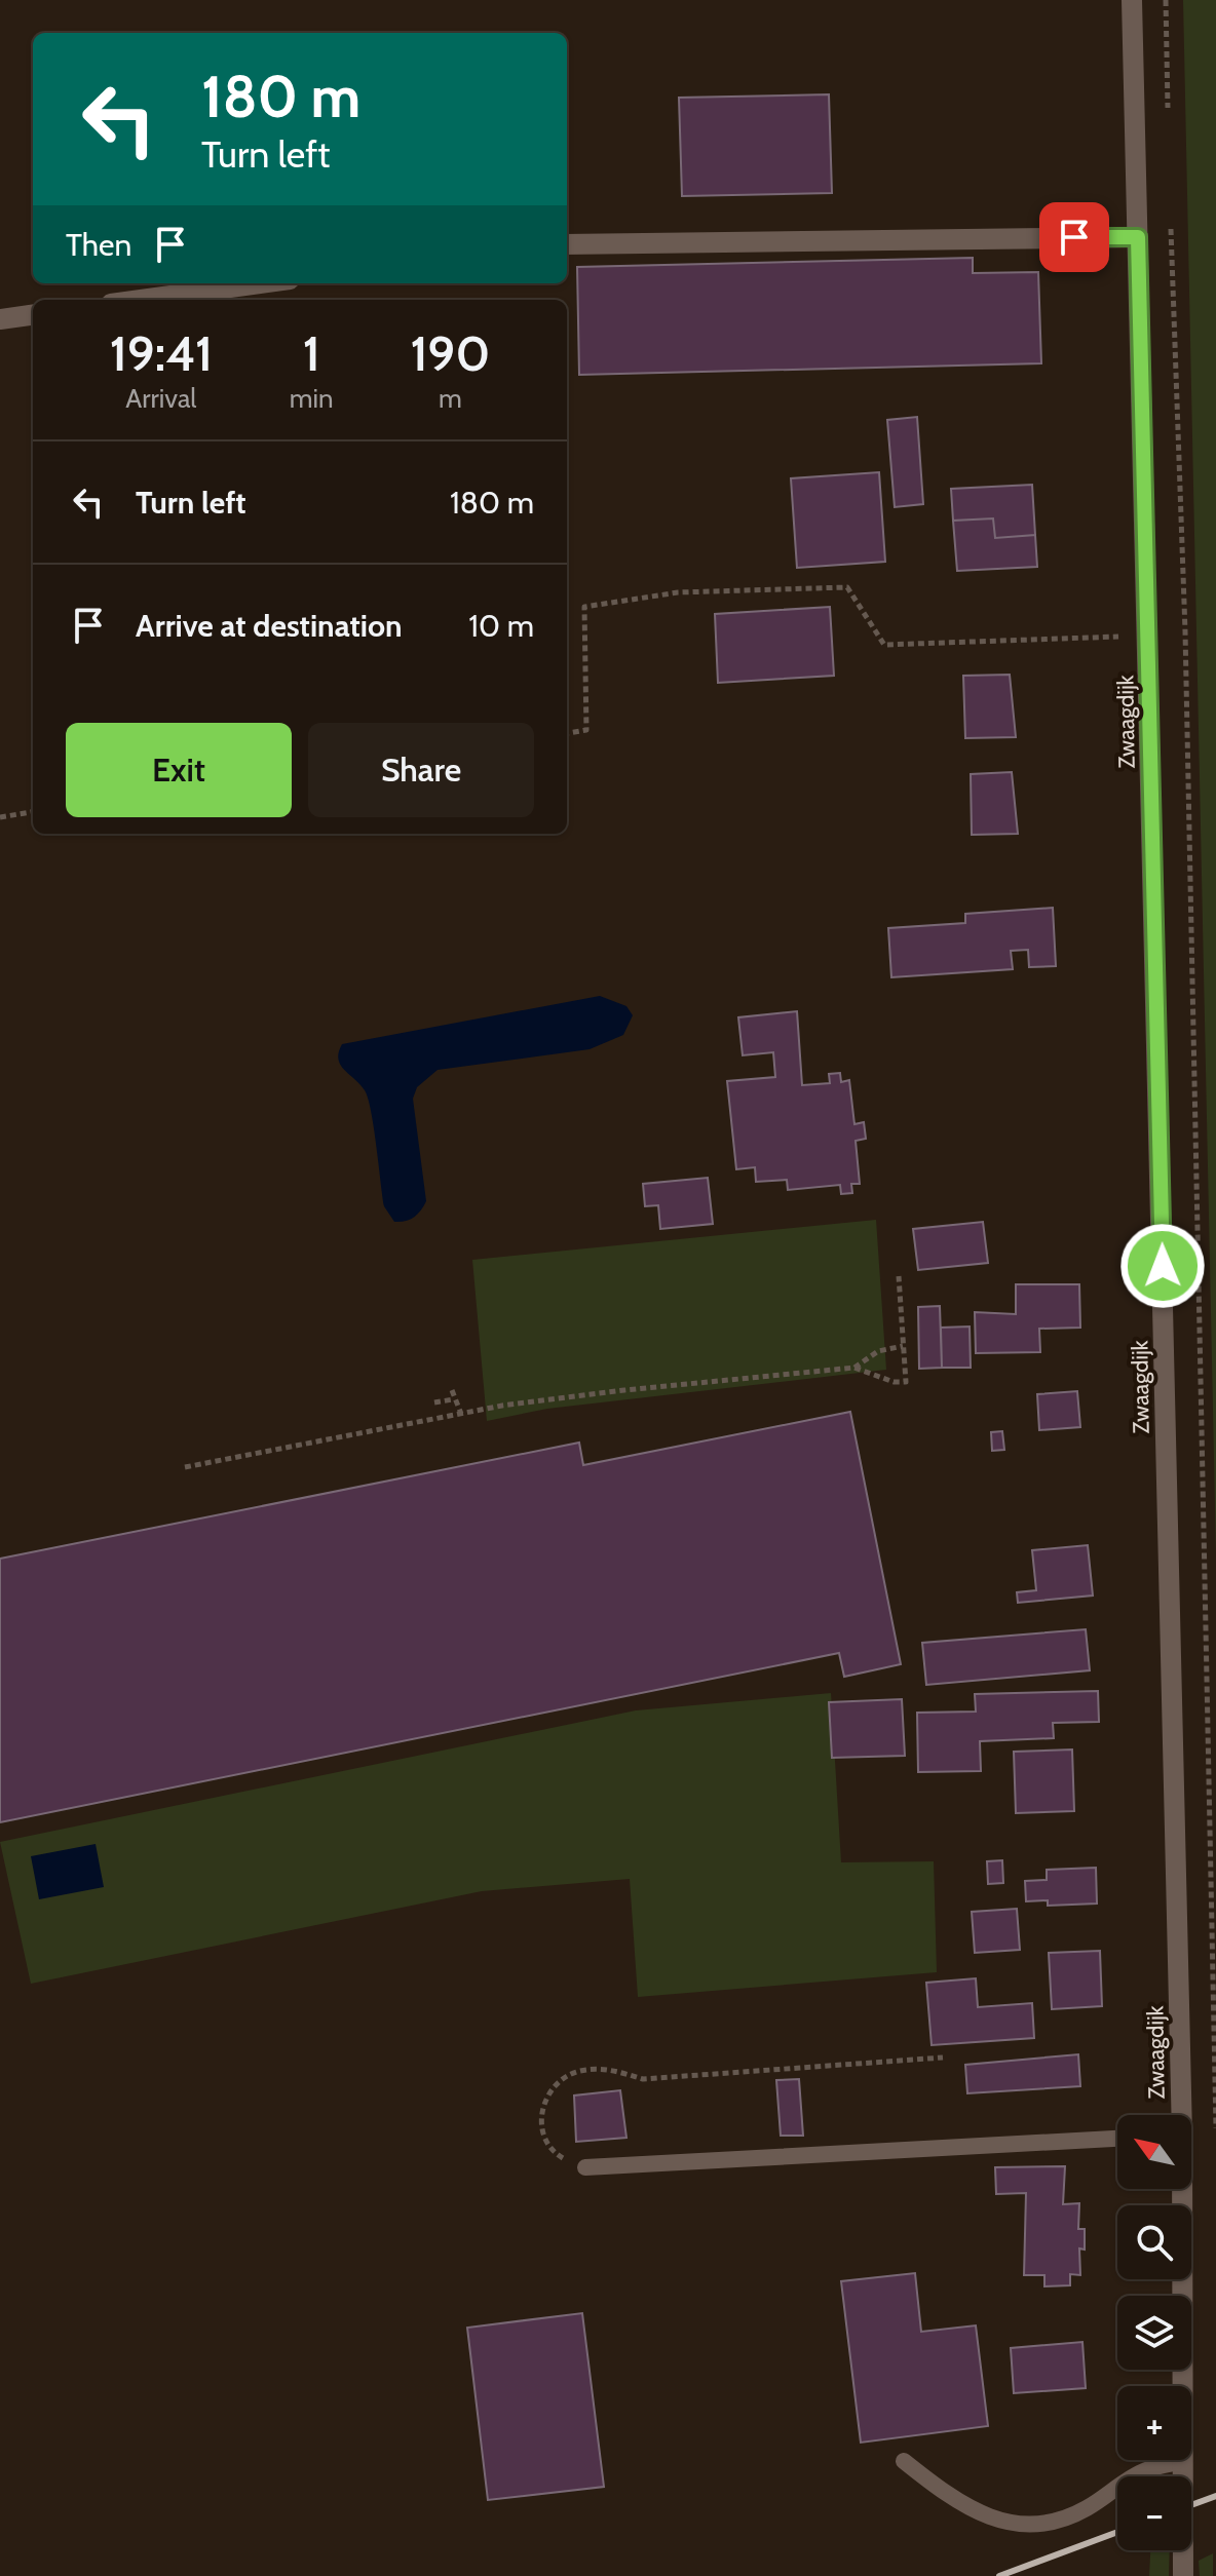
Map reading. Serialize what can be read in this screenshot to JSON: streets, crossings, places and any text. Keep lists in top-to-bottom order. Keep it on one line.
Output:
{"streets":{"street":["Zwaagdijk"]},"north":"top left","page":{"turn":["180 m","Turn left"],"then":"Then","eta":["19:41","Arrival","1","min","190","m"],"list":[{"name":"Turn left","value":"180 m"},{"name":"Arrive at destination","value":"10 m"}],"buttons":["Exit","Share"],"map_buttons":["+","−"]}}
